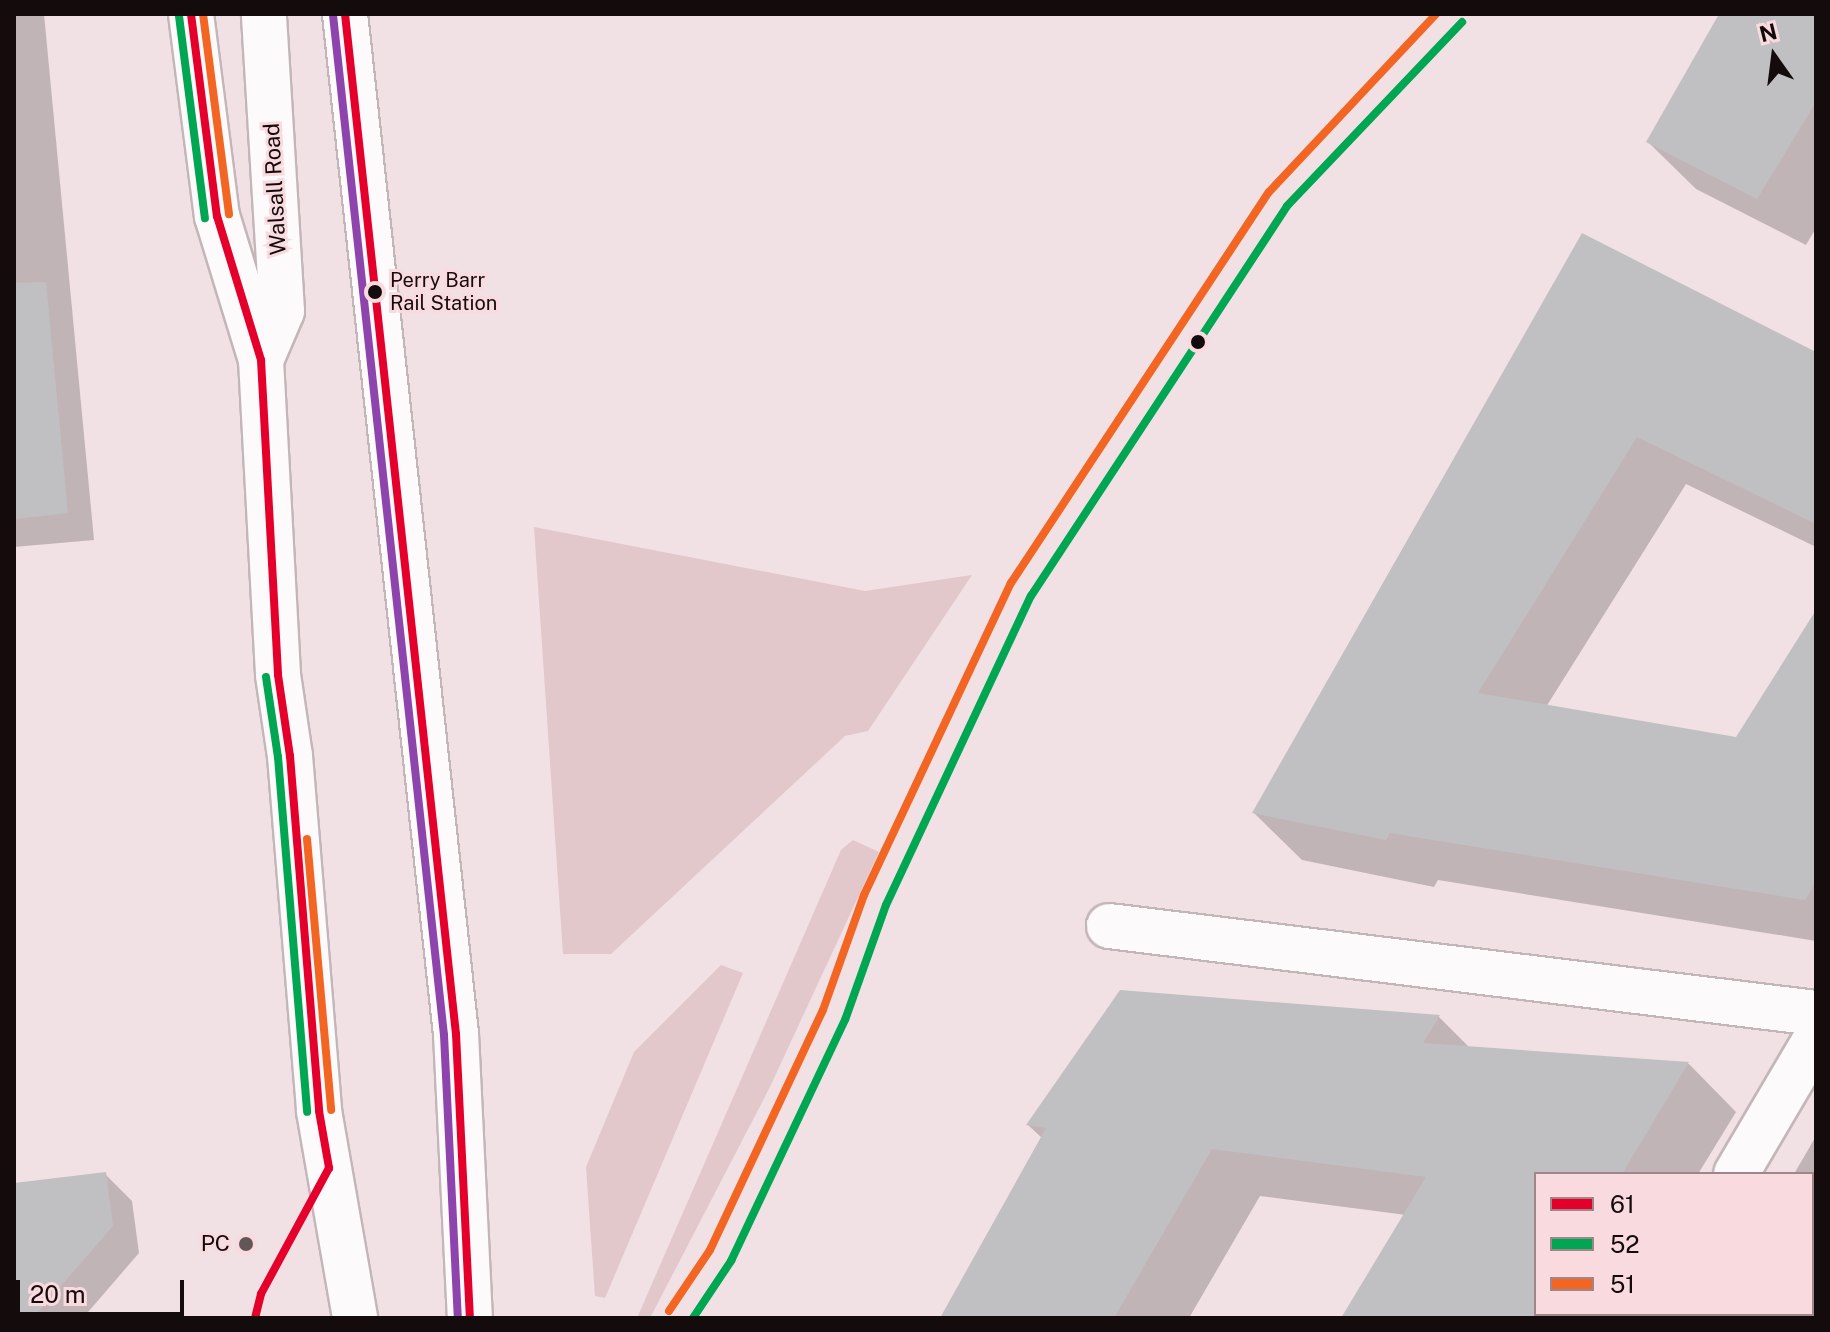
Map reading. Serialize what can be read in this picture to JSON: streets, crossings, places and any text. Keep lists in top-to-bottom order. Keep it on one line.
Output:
{"streets":{"main road":["Walsall Road"]},"places":["Perry Barr Rail Station","PC"],"lines":["transit line 61","transit line 51","transit line 52"],"legend":["61","52","51"],"scale_bar":"20 m","north":"top"}
